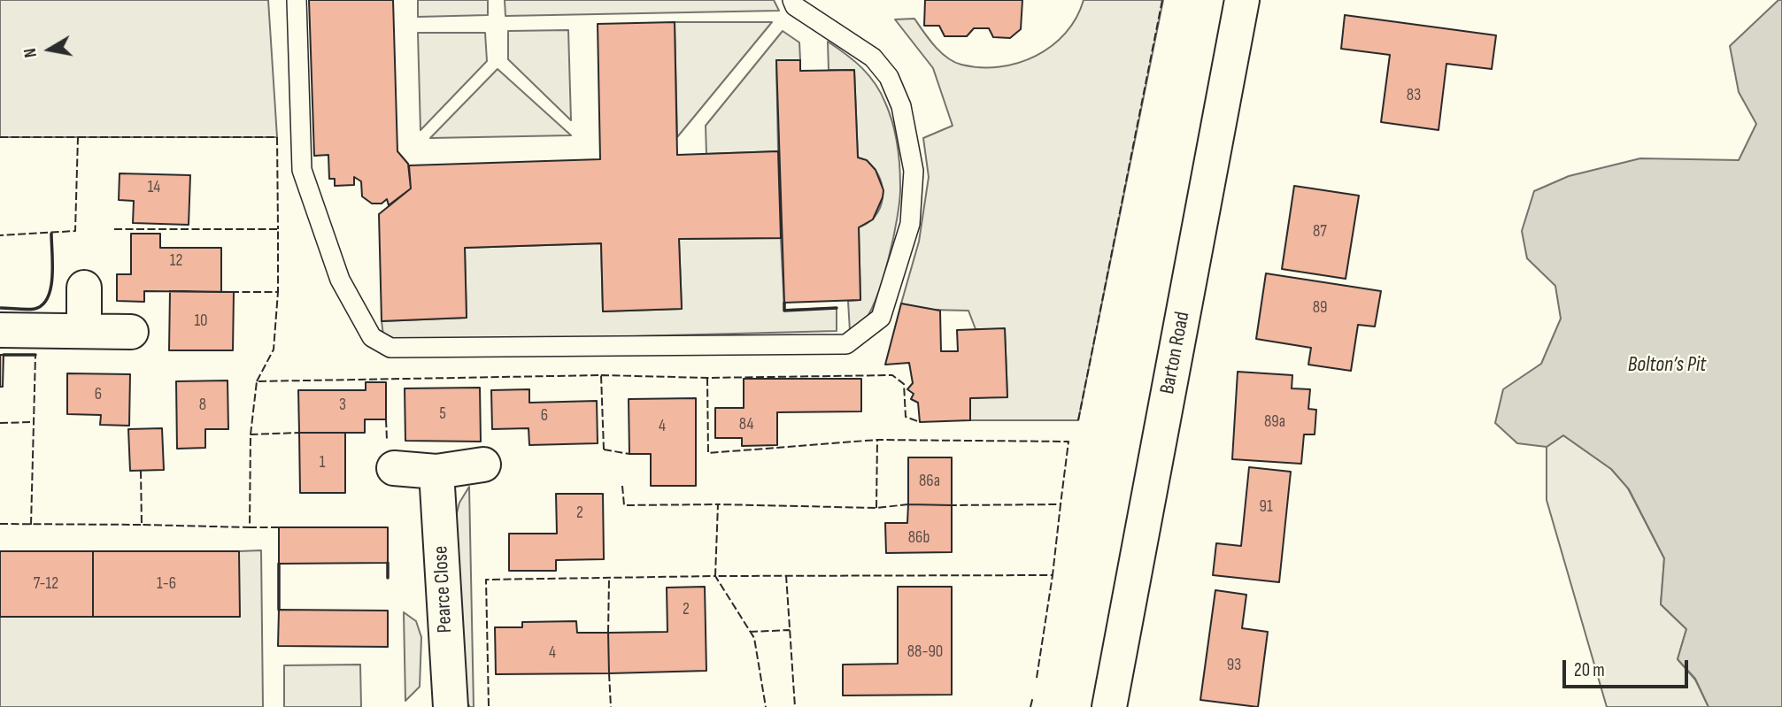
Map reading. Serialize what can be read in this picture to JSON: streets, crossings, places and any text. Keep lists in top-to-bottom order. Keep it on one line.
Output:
{"streets":{"main road":["Barton Road","Pearce Close"]},"water":["Bolton’s Pit"],"house_numbers":["83","14","87","12","89","10","6","8","3","5","6","89a","84","4","1","86a","91","2","86b","7-12","1-6","2","88-90","4","93"],"scale_bar":"20 m","north":"left"}
